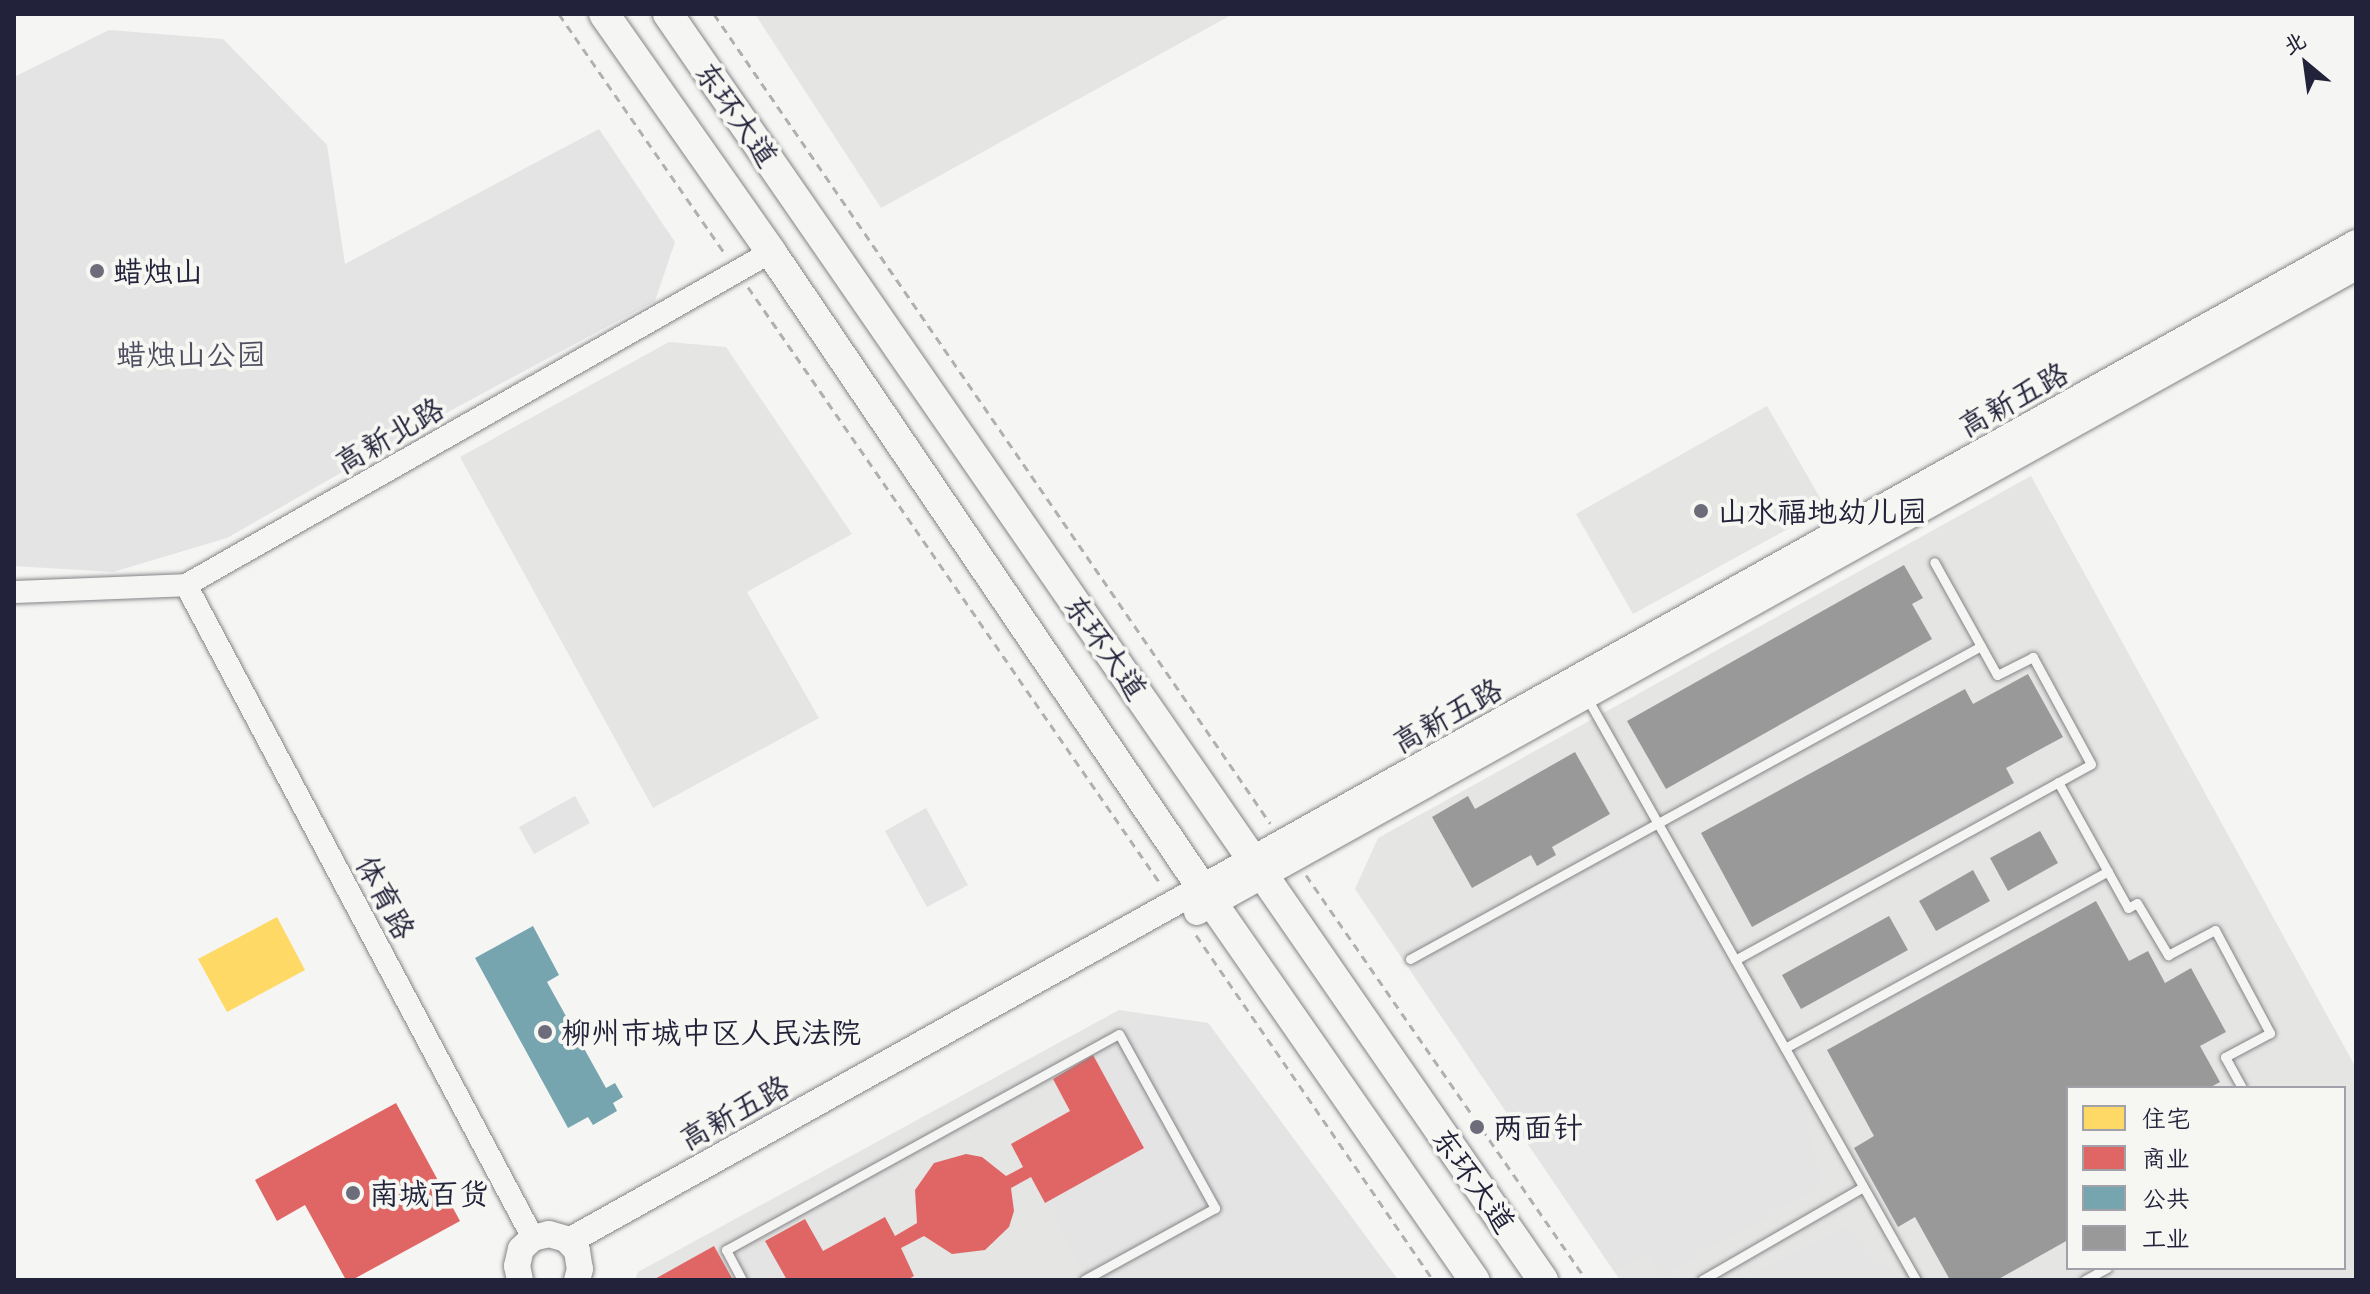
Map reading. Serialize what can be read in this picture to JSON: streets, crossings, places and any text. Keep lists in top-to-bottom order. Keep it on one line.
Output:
{"streets":{"highway":["东环大道"],"main road":["高新五路"],"street":["高新北路","体育路"]},"crossings":[["东环大道","高新五路"],["东环大道","高新北路"],["高新北路","体育路"]],"parks":["蜡烛山公园"],"places":["蜡烛山","山水福地幼儿园","柳州市城中区人民法院","两面针","南城百货"],"legend":["住宅","商业","公共","工业"],"north":"top left"}
